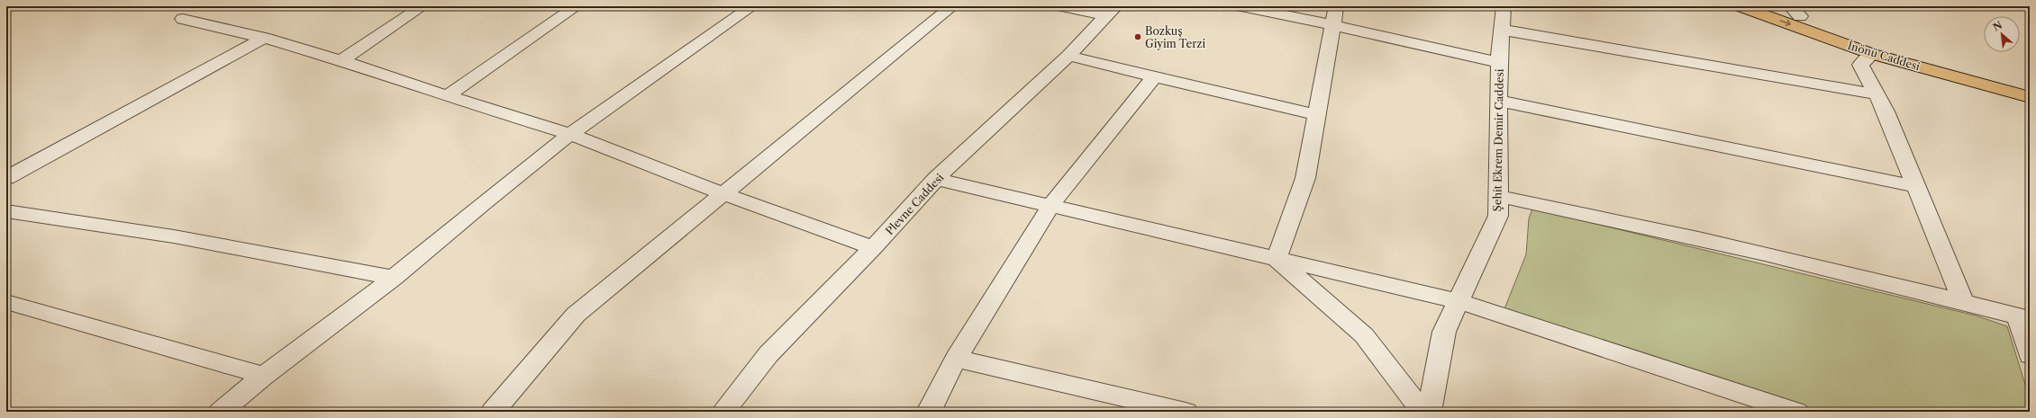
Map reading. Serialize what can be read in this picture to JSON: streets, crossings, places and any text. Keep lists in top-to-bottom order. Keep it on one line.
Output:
{"streets":{"main road":["İnönü Caddesi"],"street":["Şehit Ekrem Demir Caddesi","Plevne Caddesi"]},"places":["Bozkuş Giyim Terzi"],"north":"top left"}
